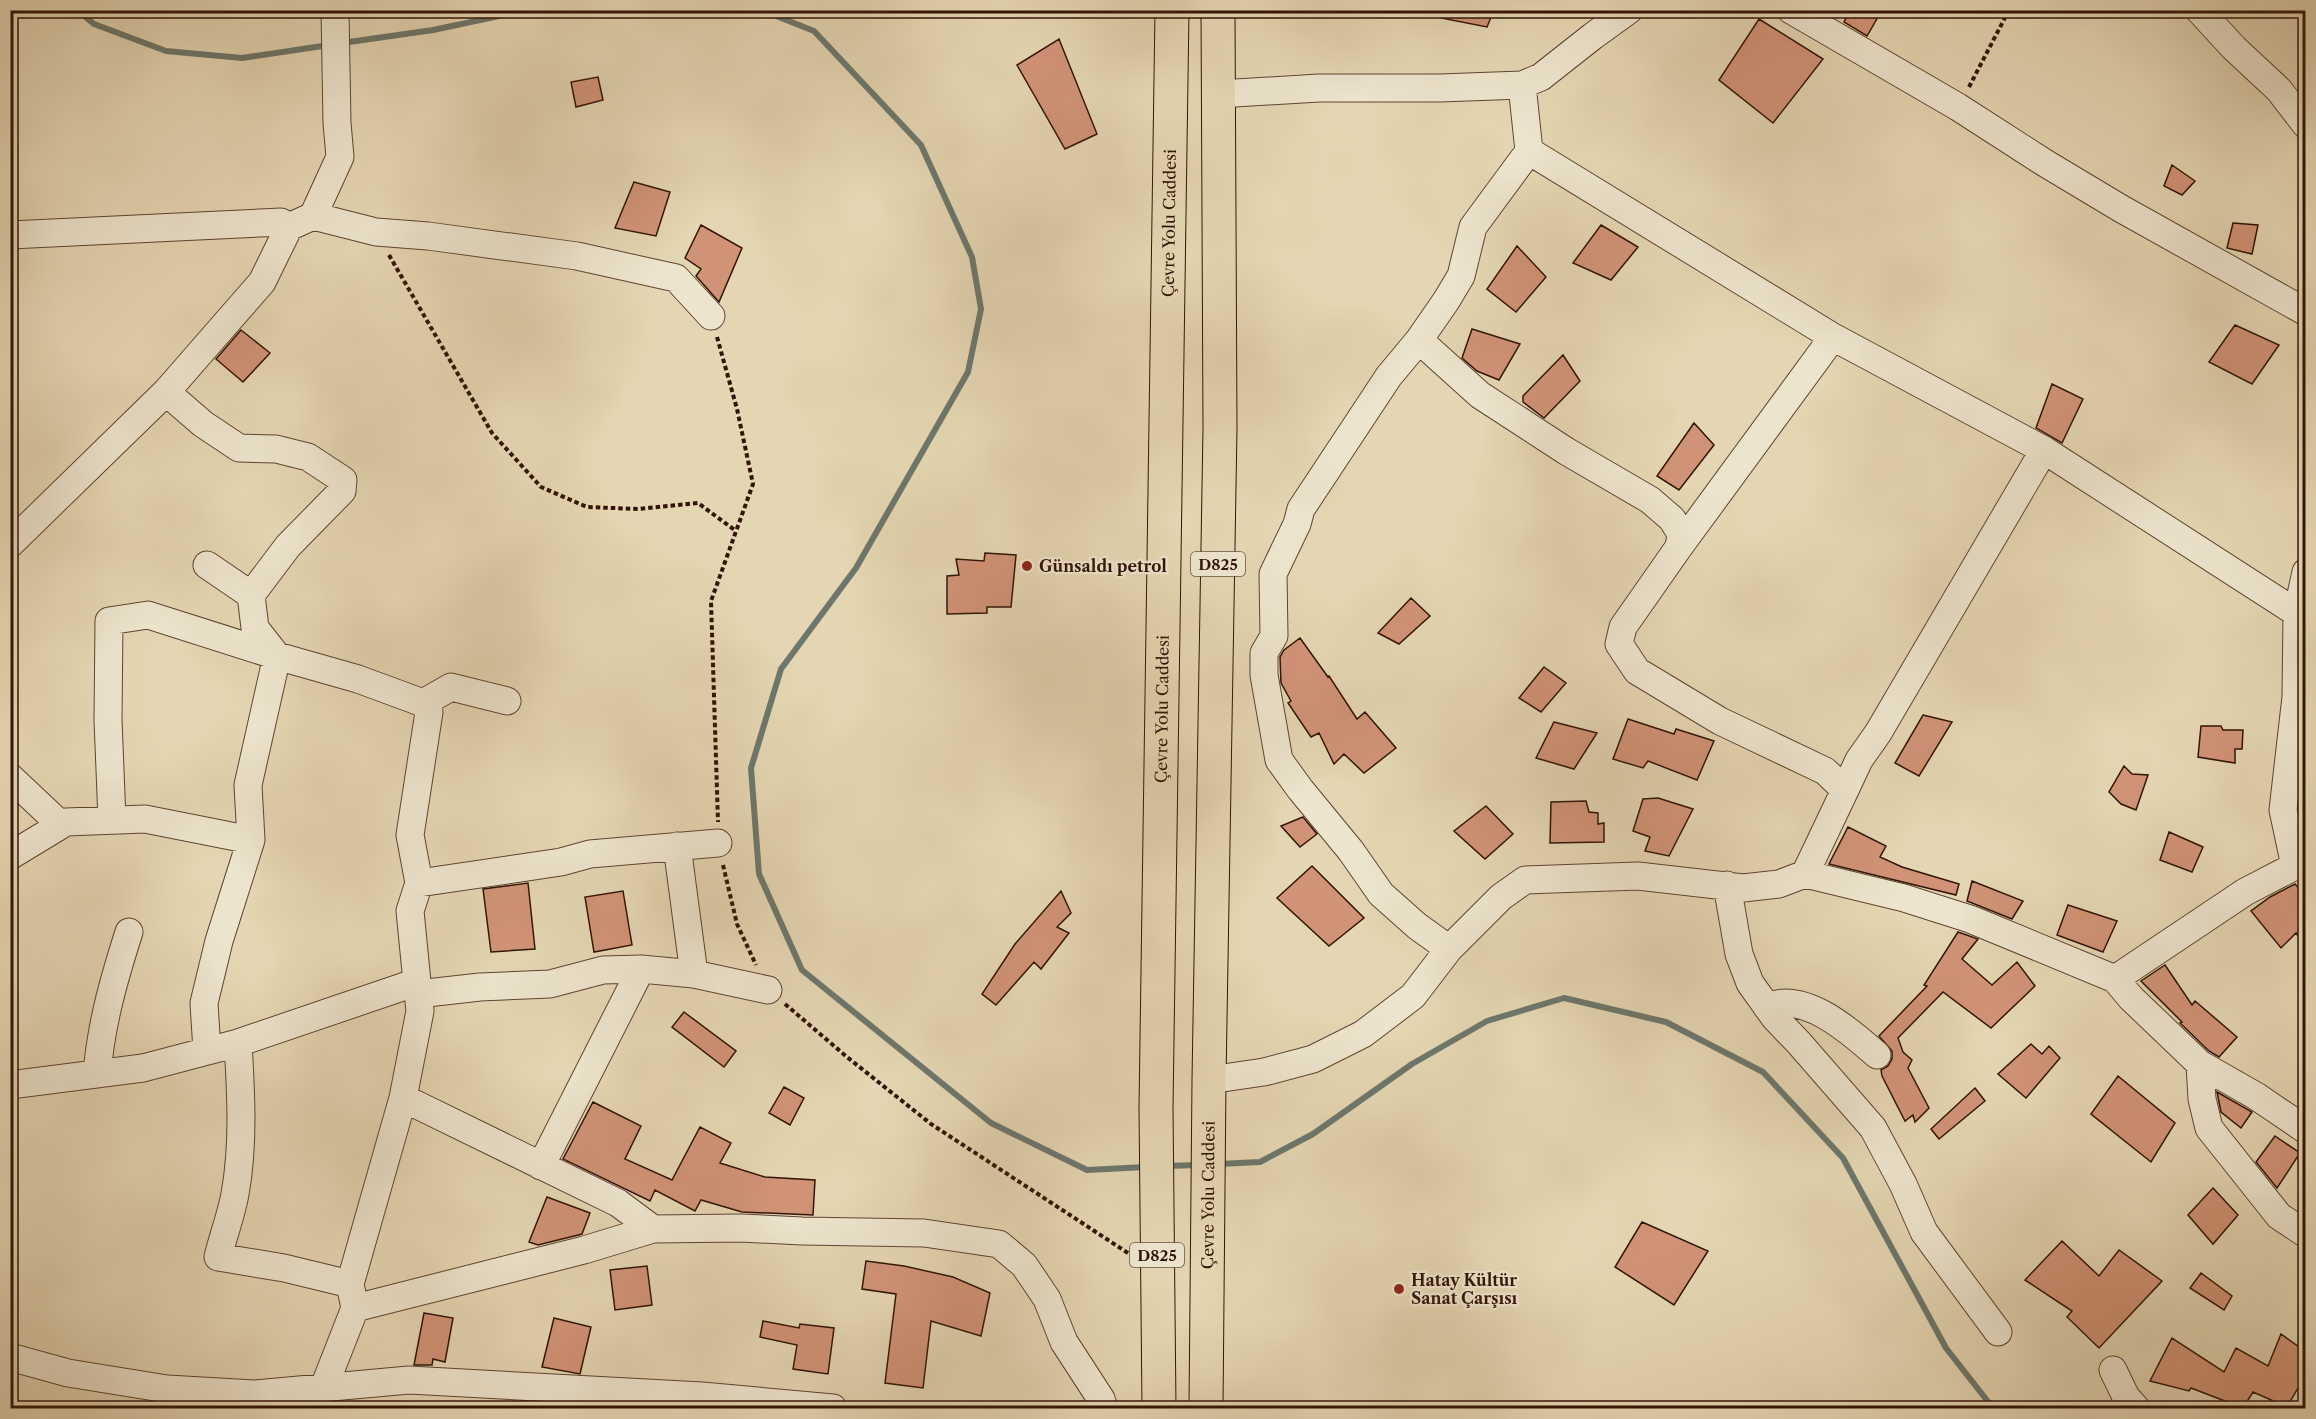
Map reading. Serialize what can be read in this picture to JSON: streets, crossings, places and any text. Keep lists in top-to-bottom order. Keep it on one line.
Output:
{"streets":{"highway":["Çevre Yolu Caddesi","D825"]},"places":["Günsaldı petrol","Hatay Kültür Sanat Çarşısı"]}
